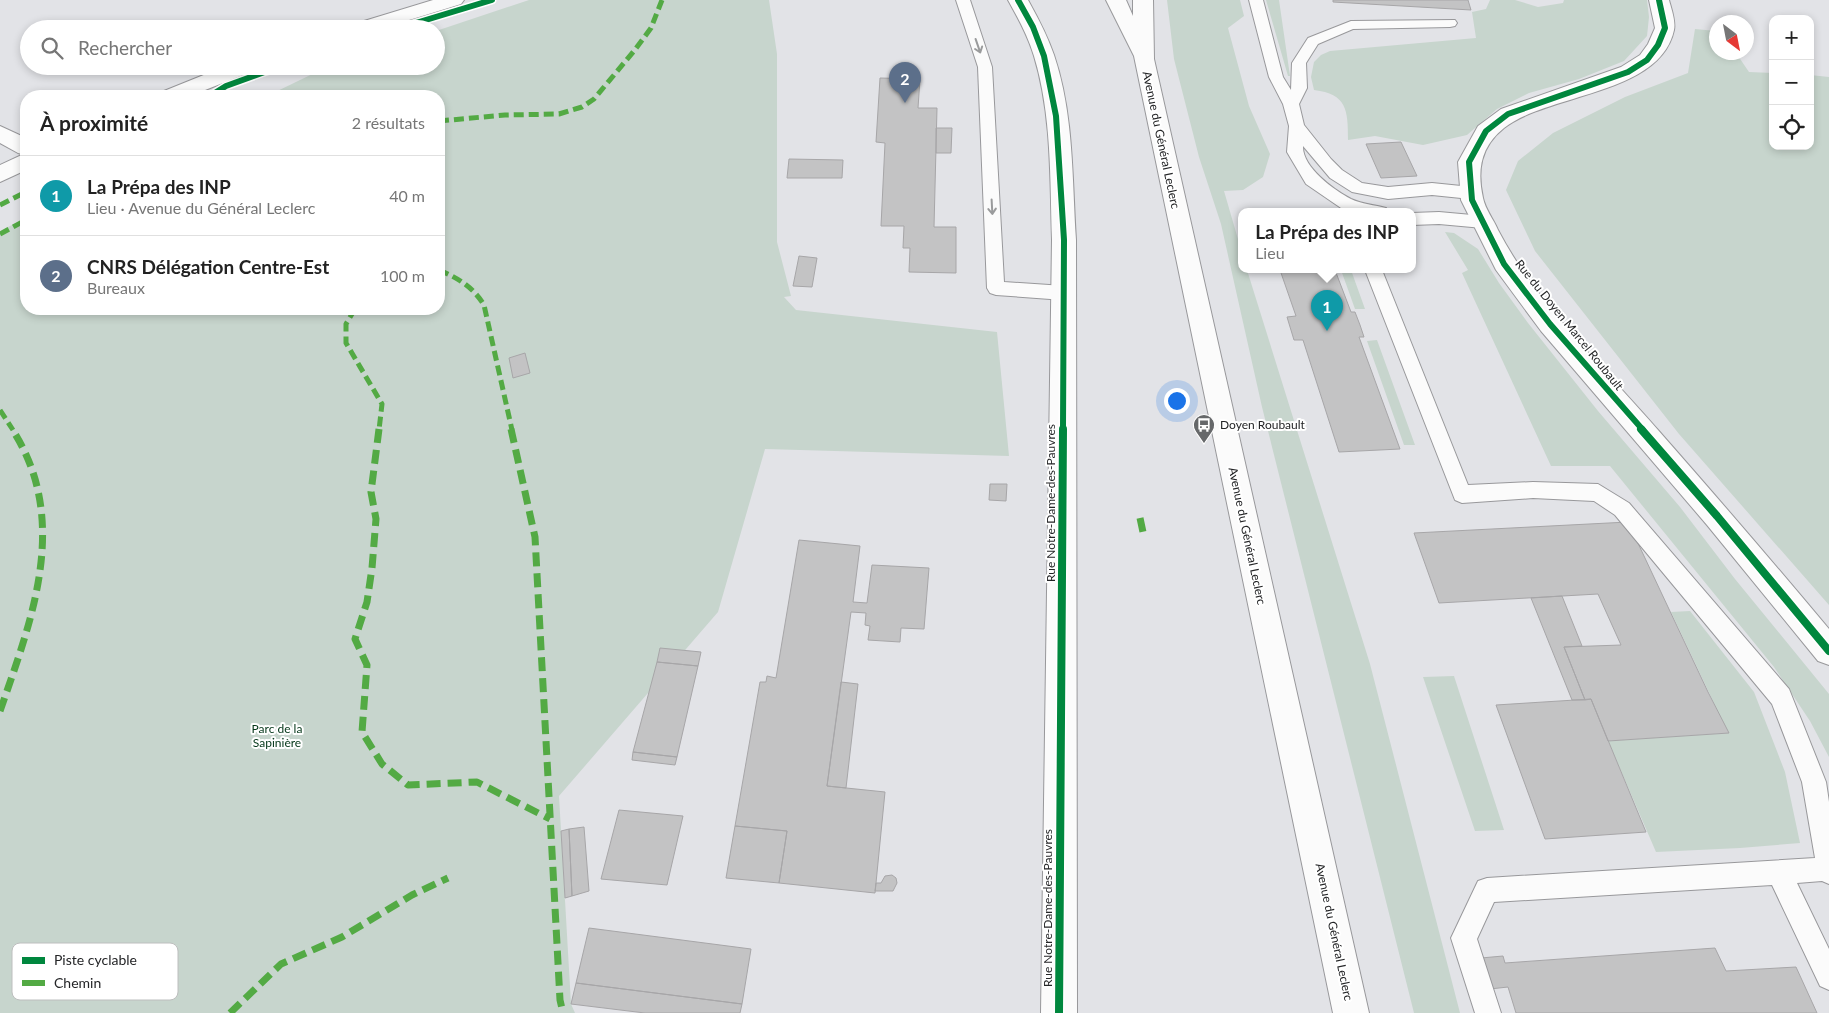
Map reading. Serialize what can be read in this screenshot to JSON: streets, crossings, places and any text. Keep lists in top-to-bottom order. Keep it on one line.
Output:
{"streets":{"street":["Avenue du Général Leclerc","Rue du Doyen Marcel Roubault","Rue Notre-Dame-des-Pauvres"]},"parks":["Parc de la Sapinière"],"places":{"bus stop":["Doyen Roubault"]},"legend":["Piste cyclable","Chemin"],"north":"bottom right","page":{"map_buttons":["+","−"],"search":"Rechercher","pins":["2","1"],"heading":["À proximité","2 résultats"],"list":[{"mark":"1","name":"La Prépa des INP","note":"Lieu · Avenue du Général Leclerc","value":"40 m"},{"mark":"2","name":"CNRS Délégation Centre-Est","note":"Bureaux","value":"100 m"}],"popup":["La Prépa des INP","Lieu"]}}
